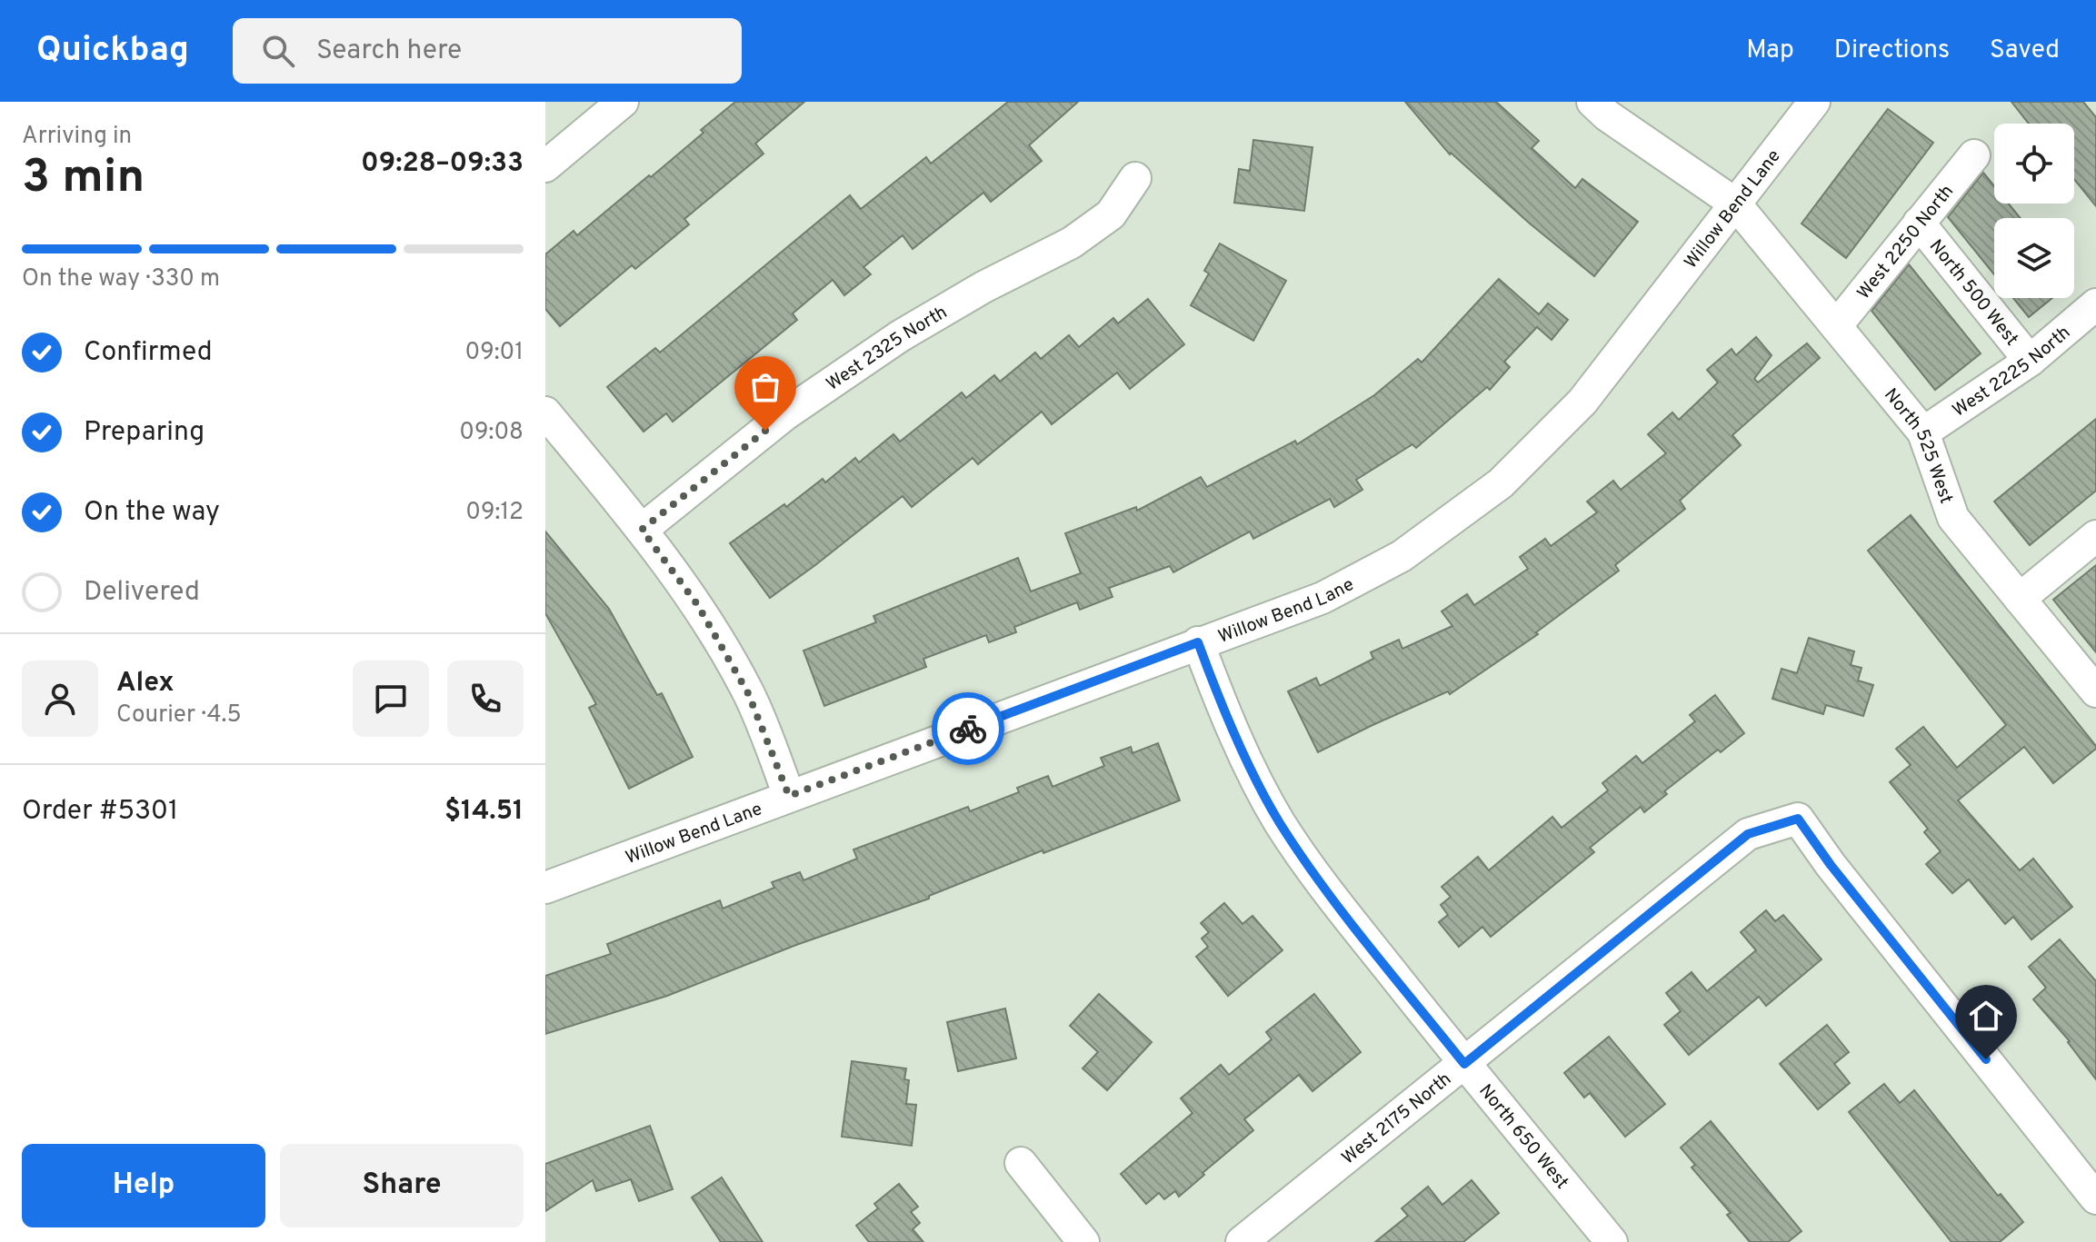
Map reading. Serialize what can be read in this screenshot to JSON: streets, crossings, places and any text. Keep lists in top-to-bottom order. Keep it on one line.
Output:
{"streets":{"street":["Willow Bend Lane","West 2250 North","North 500 West","West 2325 North","West 2225 North","North 525 West","West 2175 North","North 650 West"]},"crossings":[["Willow Bend Lane","North 525 West"],["Willow Bend Lane","North 650 West"],["West 2250 North","North 500 West"],["West 2250 North","North 525 West"],["North 500 West","West 2225 North"],["West 2225 North","North 525 West"],["West 2175 North","North 650 West"]],"page":{"header":"Quickbag","search":"Search here","nav":["Map","Directions","Saved"],"heading":["3 min","Arriving in","09:28–09:33"],"panel":["Alex","Courier · 4.5","Order #5301","$14.51"],"bar":"On the way · 330 m","list":[["Confirmed","09:01"],["Preparing","09:08"],["On the way","09:12"],"Delivered"],"buttons":["Help","Share"]}}
